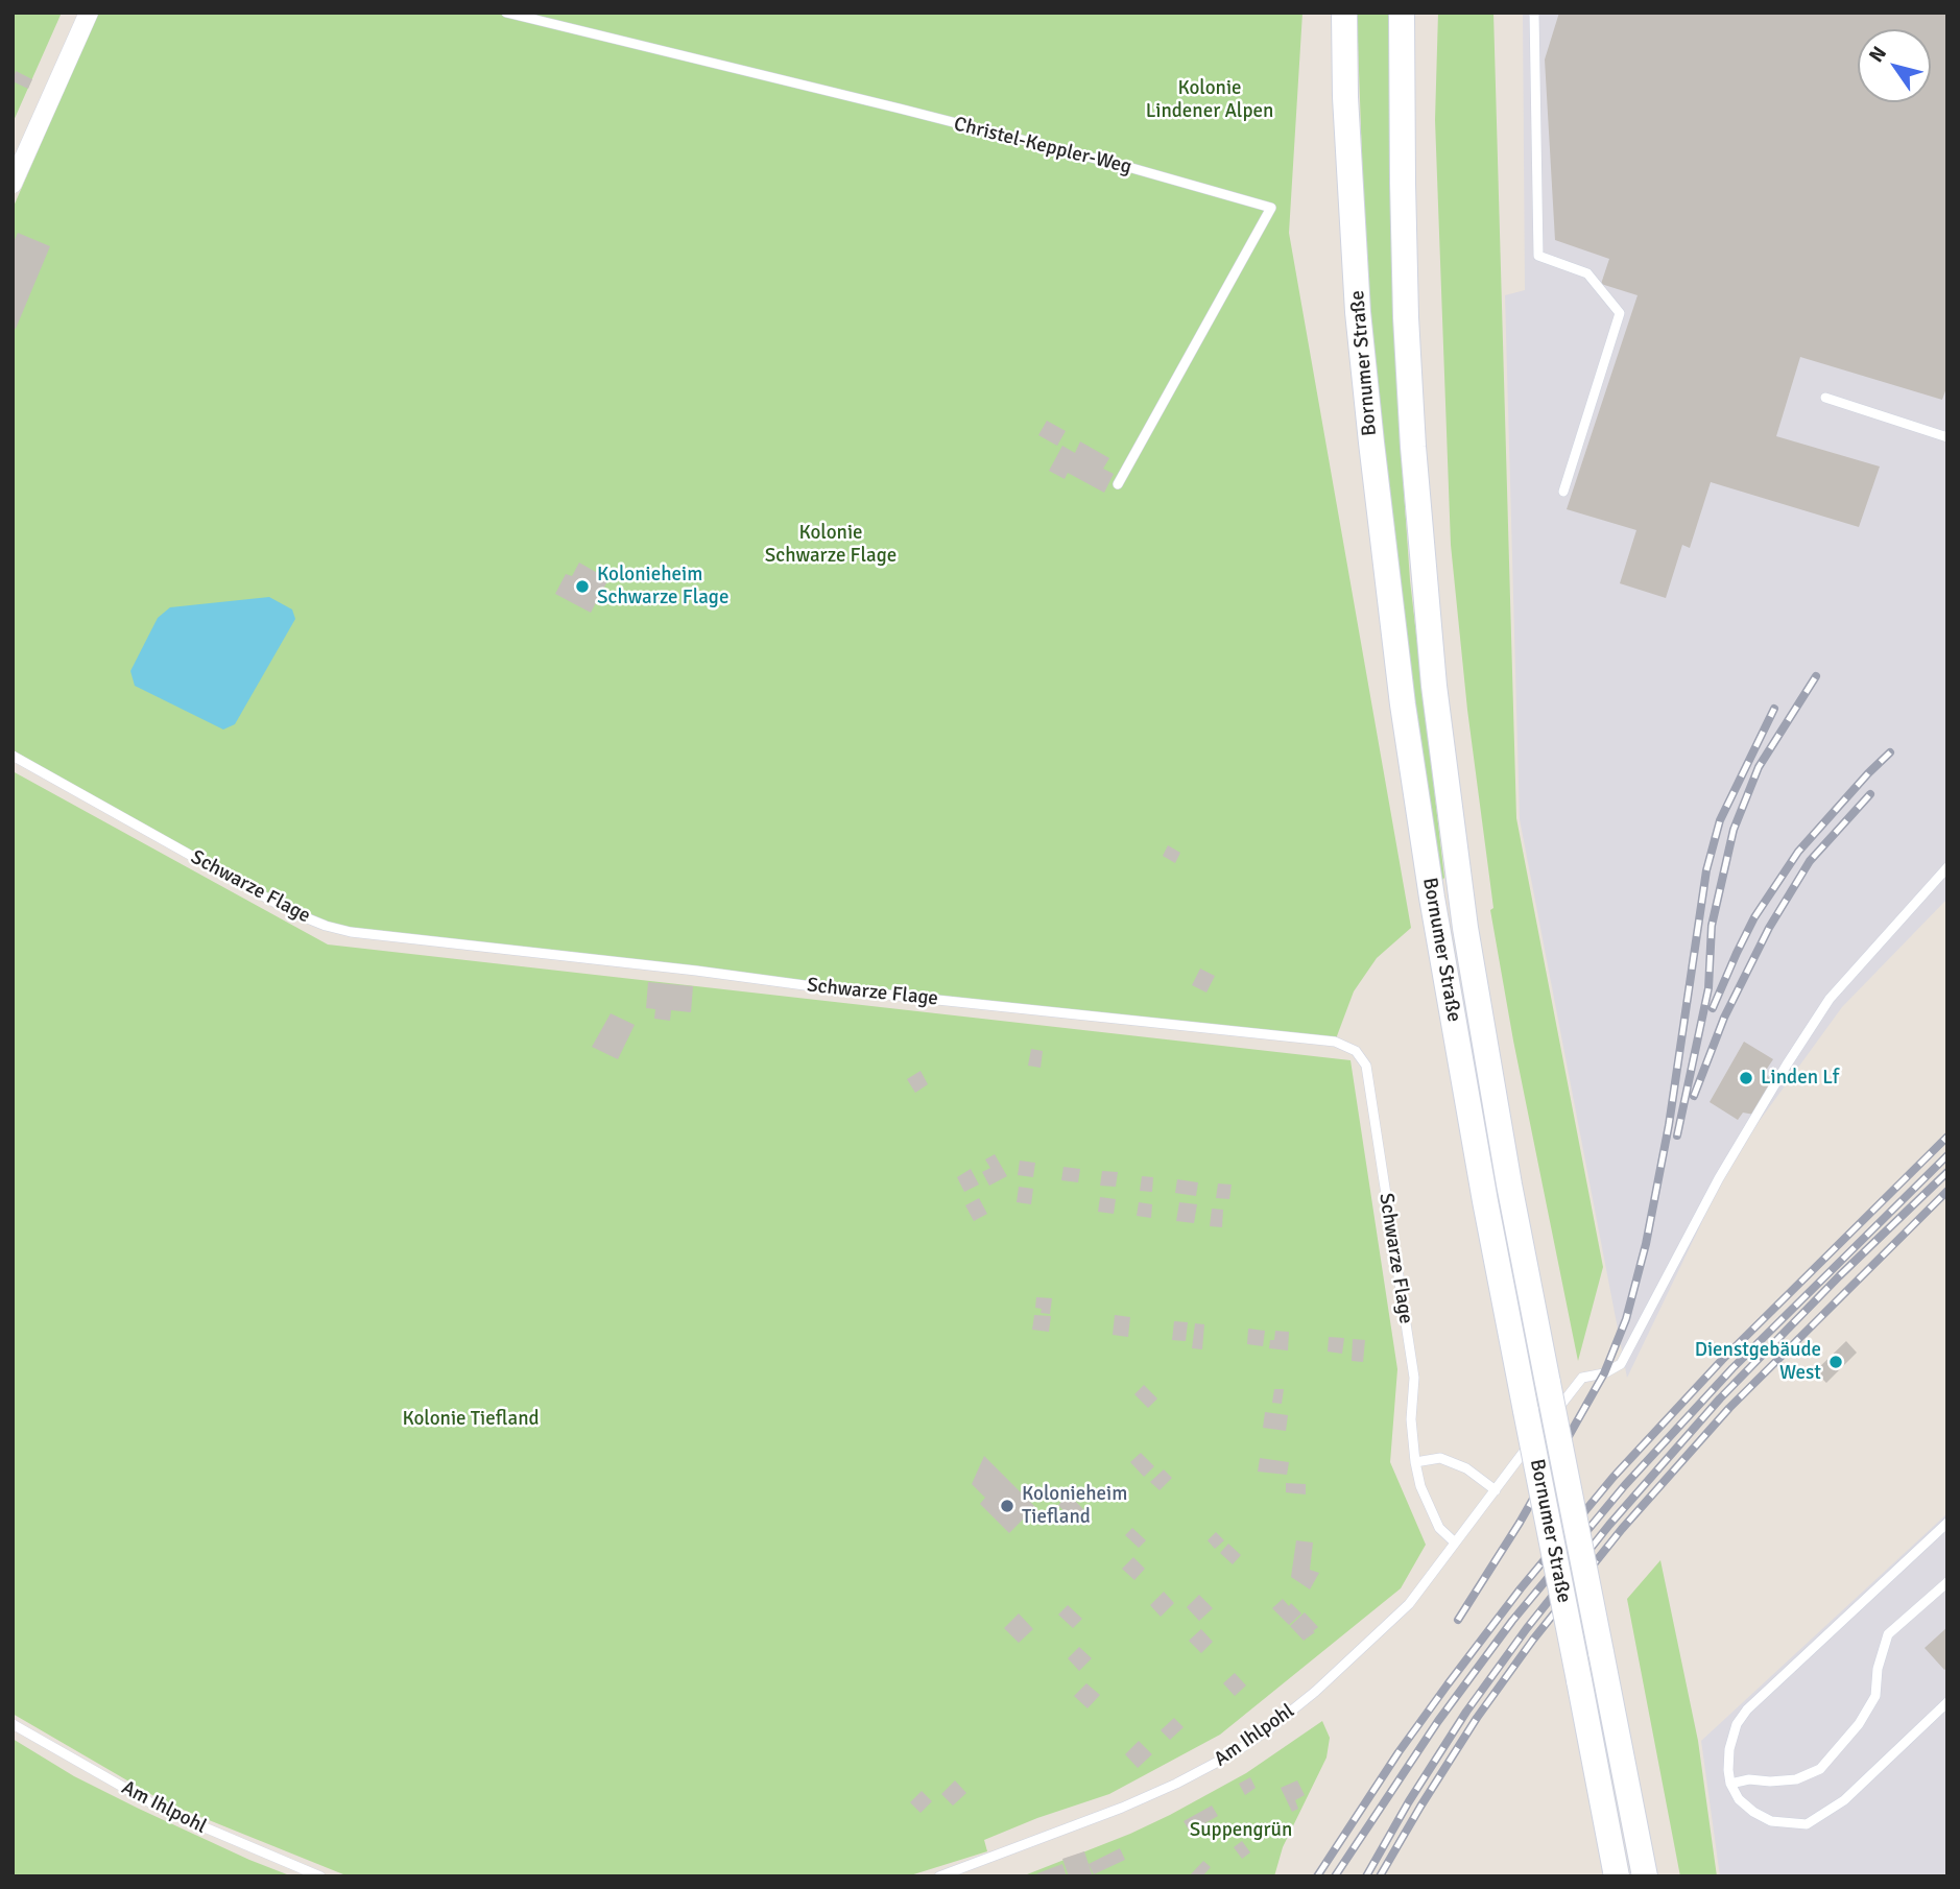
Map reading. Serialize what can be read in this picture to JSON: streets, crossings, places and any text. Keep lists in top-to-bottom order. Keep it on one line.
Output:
{"streets":{"main road":["Bornumer Straße"],"lane":["Christel-Keppler-Weg","Schwarze Flage","Am Ihlpohl"]},"crossings":[["Schwarze Flage","Am Ihlpohl"]],"parks":["Kolonie Lindener Alpen","Kolonie Schwarze Flage","Kolonie Tiefland","Suppengrün"],"places":["Kolonieheim Schwarze Flage","Linden Lf","Dienstgebäude West","Kolonieheim Tiefland"],"north":"top left"}
